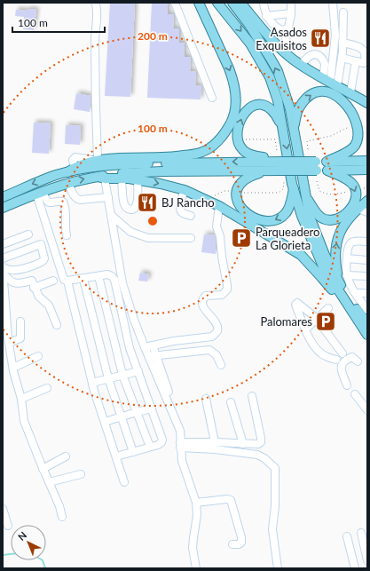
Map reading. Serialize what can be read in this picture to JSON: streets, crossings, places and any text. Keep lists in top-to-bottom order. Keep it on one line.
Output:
{"places":{"restaurant":["Asados Exquisitos","BJ Rancho"],"parking":["Parqueadero La Glorieta","Palomares"]},"scale_bar":"100 m","north":"top left","rings":["200 m","100 m"]}
